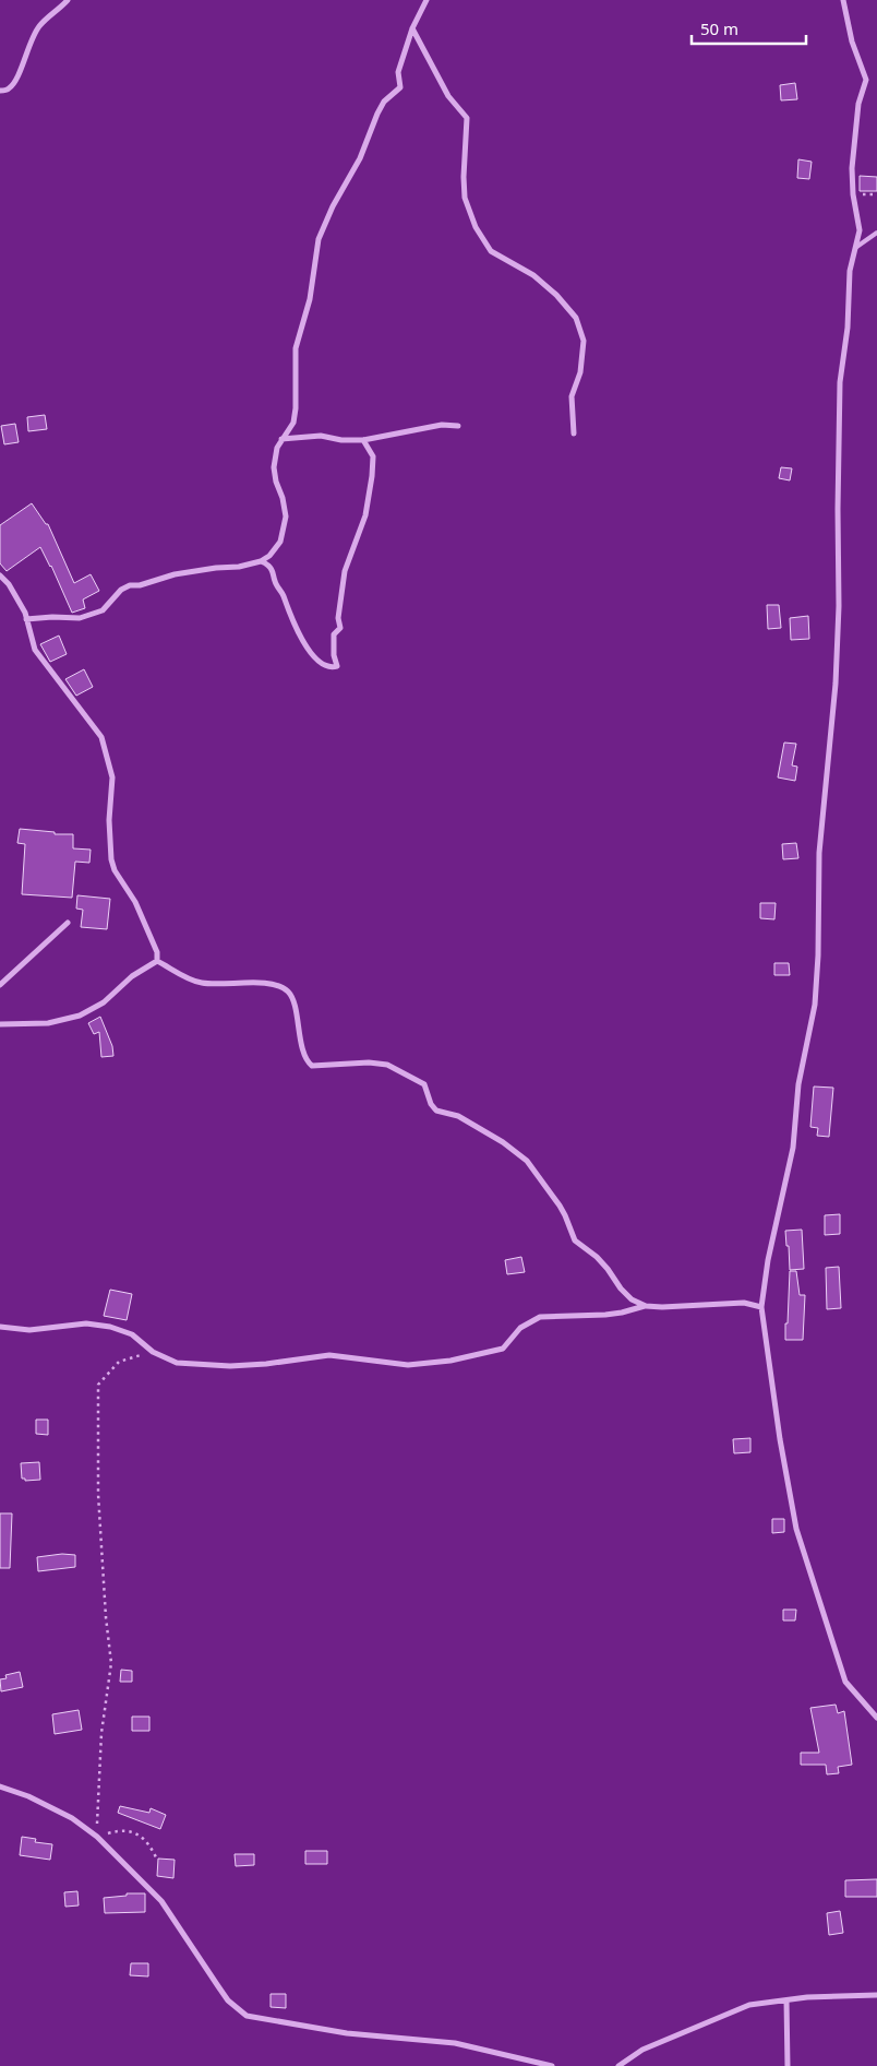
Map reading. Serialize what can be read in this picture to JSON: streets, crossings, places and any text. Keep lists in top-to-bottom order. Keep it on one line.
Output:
{"scale_bar":"50 m"}
